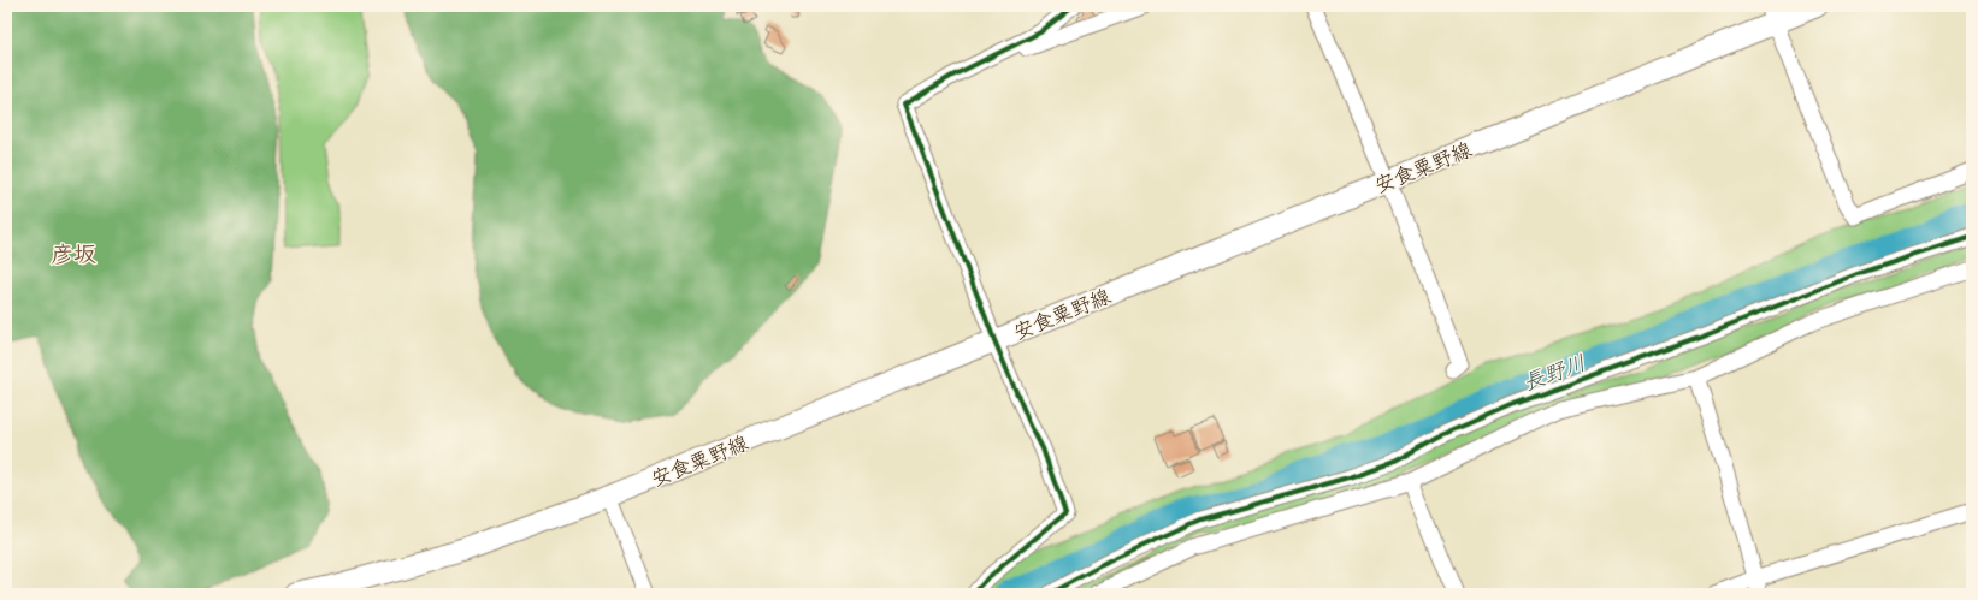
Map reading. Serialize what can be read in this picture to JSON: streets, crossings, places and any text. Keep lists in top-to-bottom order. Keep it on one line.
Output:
{"streets":{"main road":["安食粟野線"]},"districts":["彦坂"],"water":["長野川"]}
